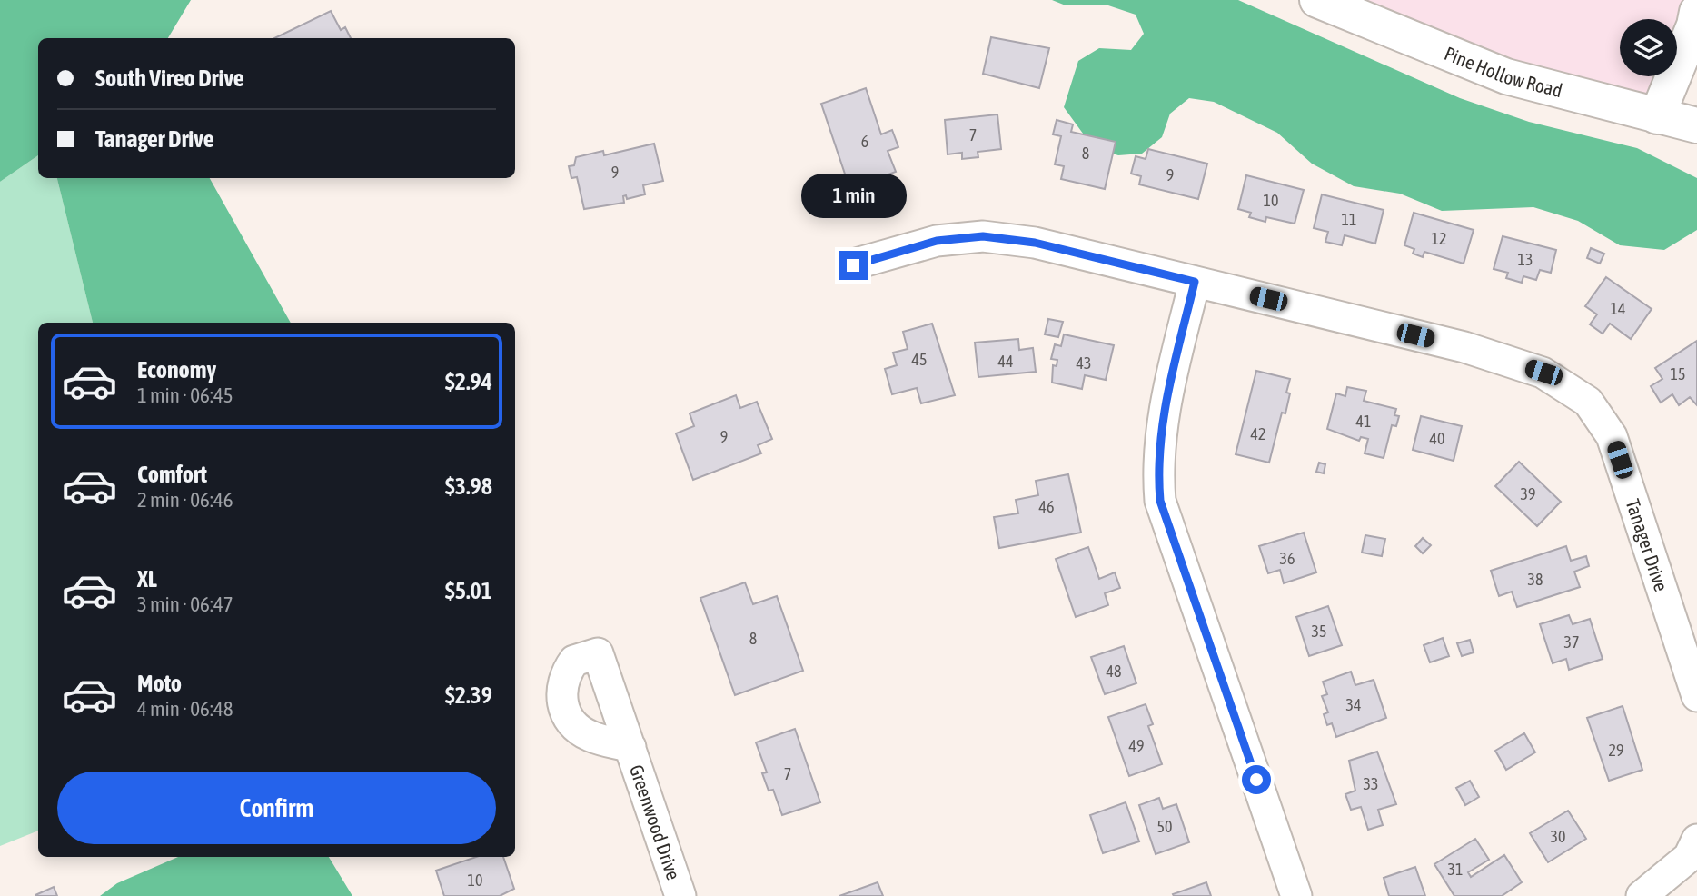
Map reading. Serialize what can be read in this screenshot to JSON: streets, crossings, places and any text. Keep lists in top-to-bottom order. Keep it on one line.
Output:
{"streets":{"street":["Pine Hollow Road","Tanager Drive","Greenwood Drive"]},"house_numbers":["7","6","8","9","9","10","11","12","13","14","45","44","43","15","41","42","9","40","39","46","36","38","35","8","37","48","34","49","29","7","33","50","30","31","10"],"page":{"banner":["South Vireo Drive","Tanager Drive"],"bubble":"1 min","list":[{"name":"Economy","note":"1 min · 06:45","value":"$2.94"},{"name":"Comfort","note":"2 min · 06:46","value":"$3.98"},{"name":"XL","note":"3 min · 06:47","value":"$5.01"},{"name":"Moto","note":"4 min · 06:48","value":"$2.39"}],"buttons":"Confirm"}}
